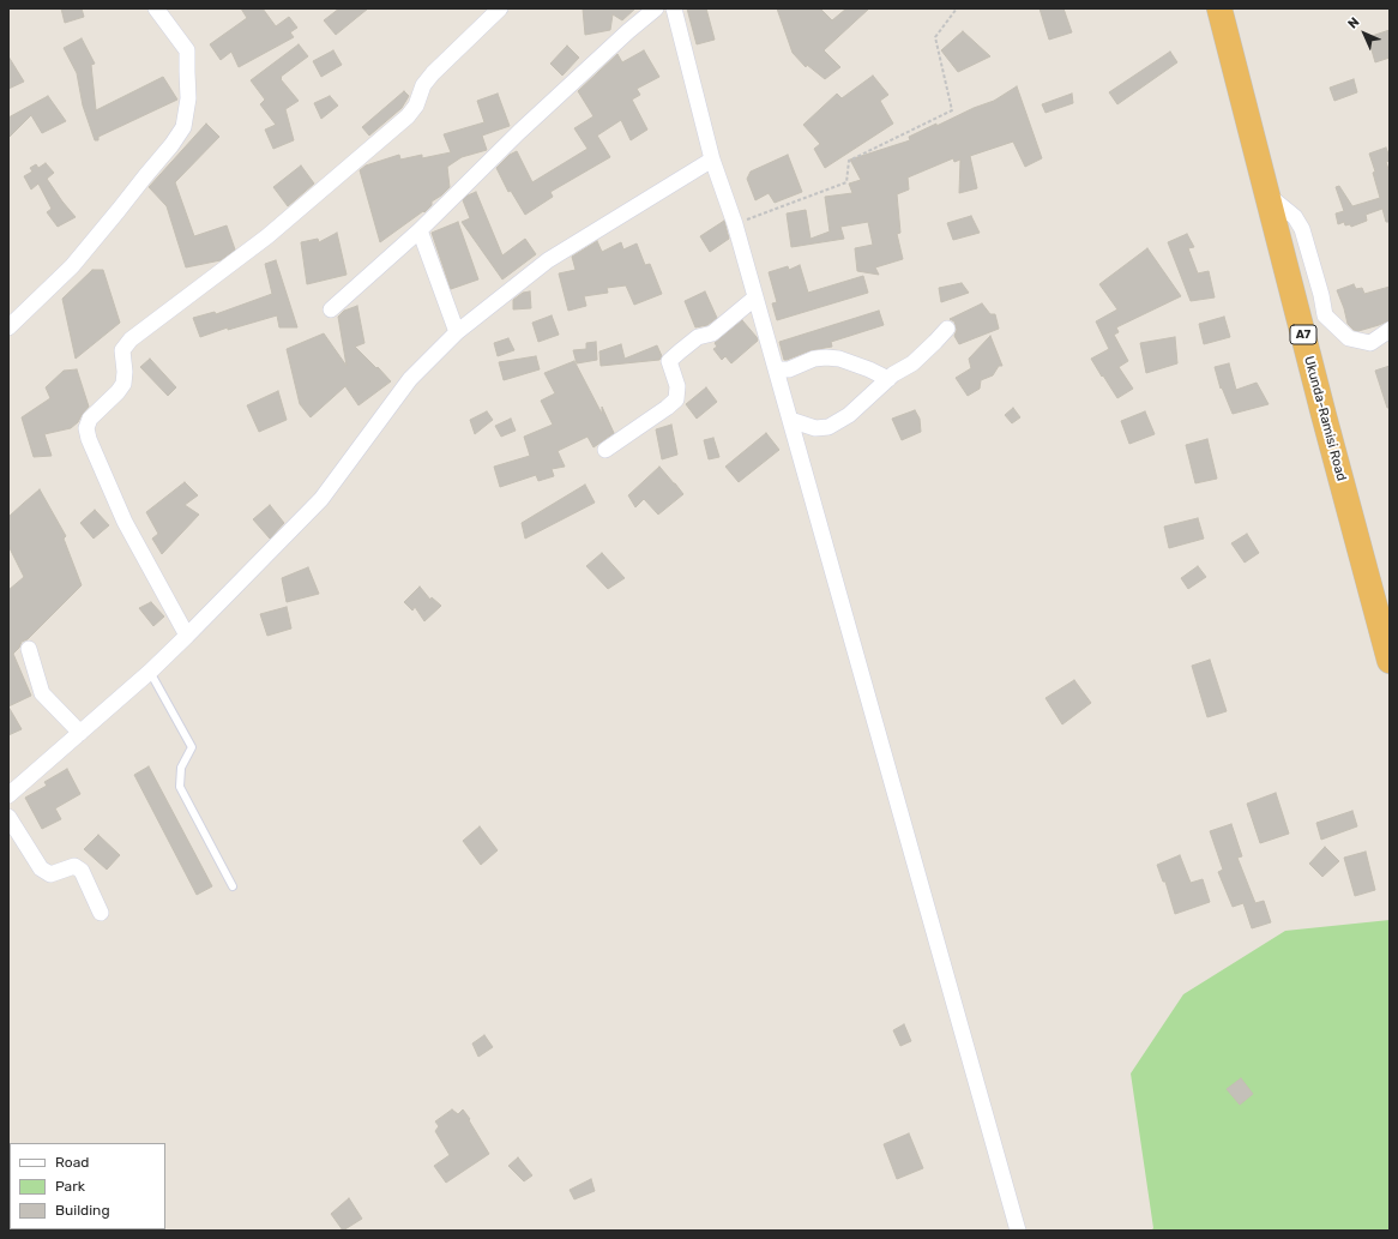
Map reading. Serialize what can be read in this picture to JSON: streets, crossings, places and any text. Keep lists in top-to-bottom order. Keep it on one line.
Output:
{"streets":{"highway":["A7","Ukunda-Ramisi Road"]},"legend":["Road","Park","Building"],"north":"top left"}
